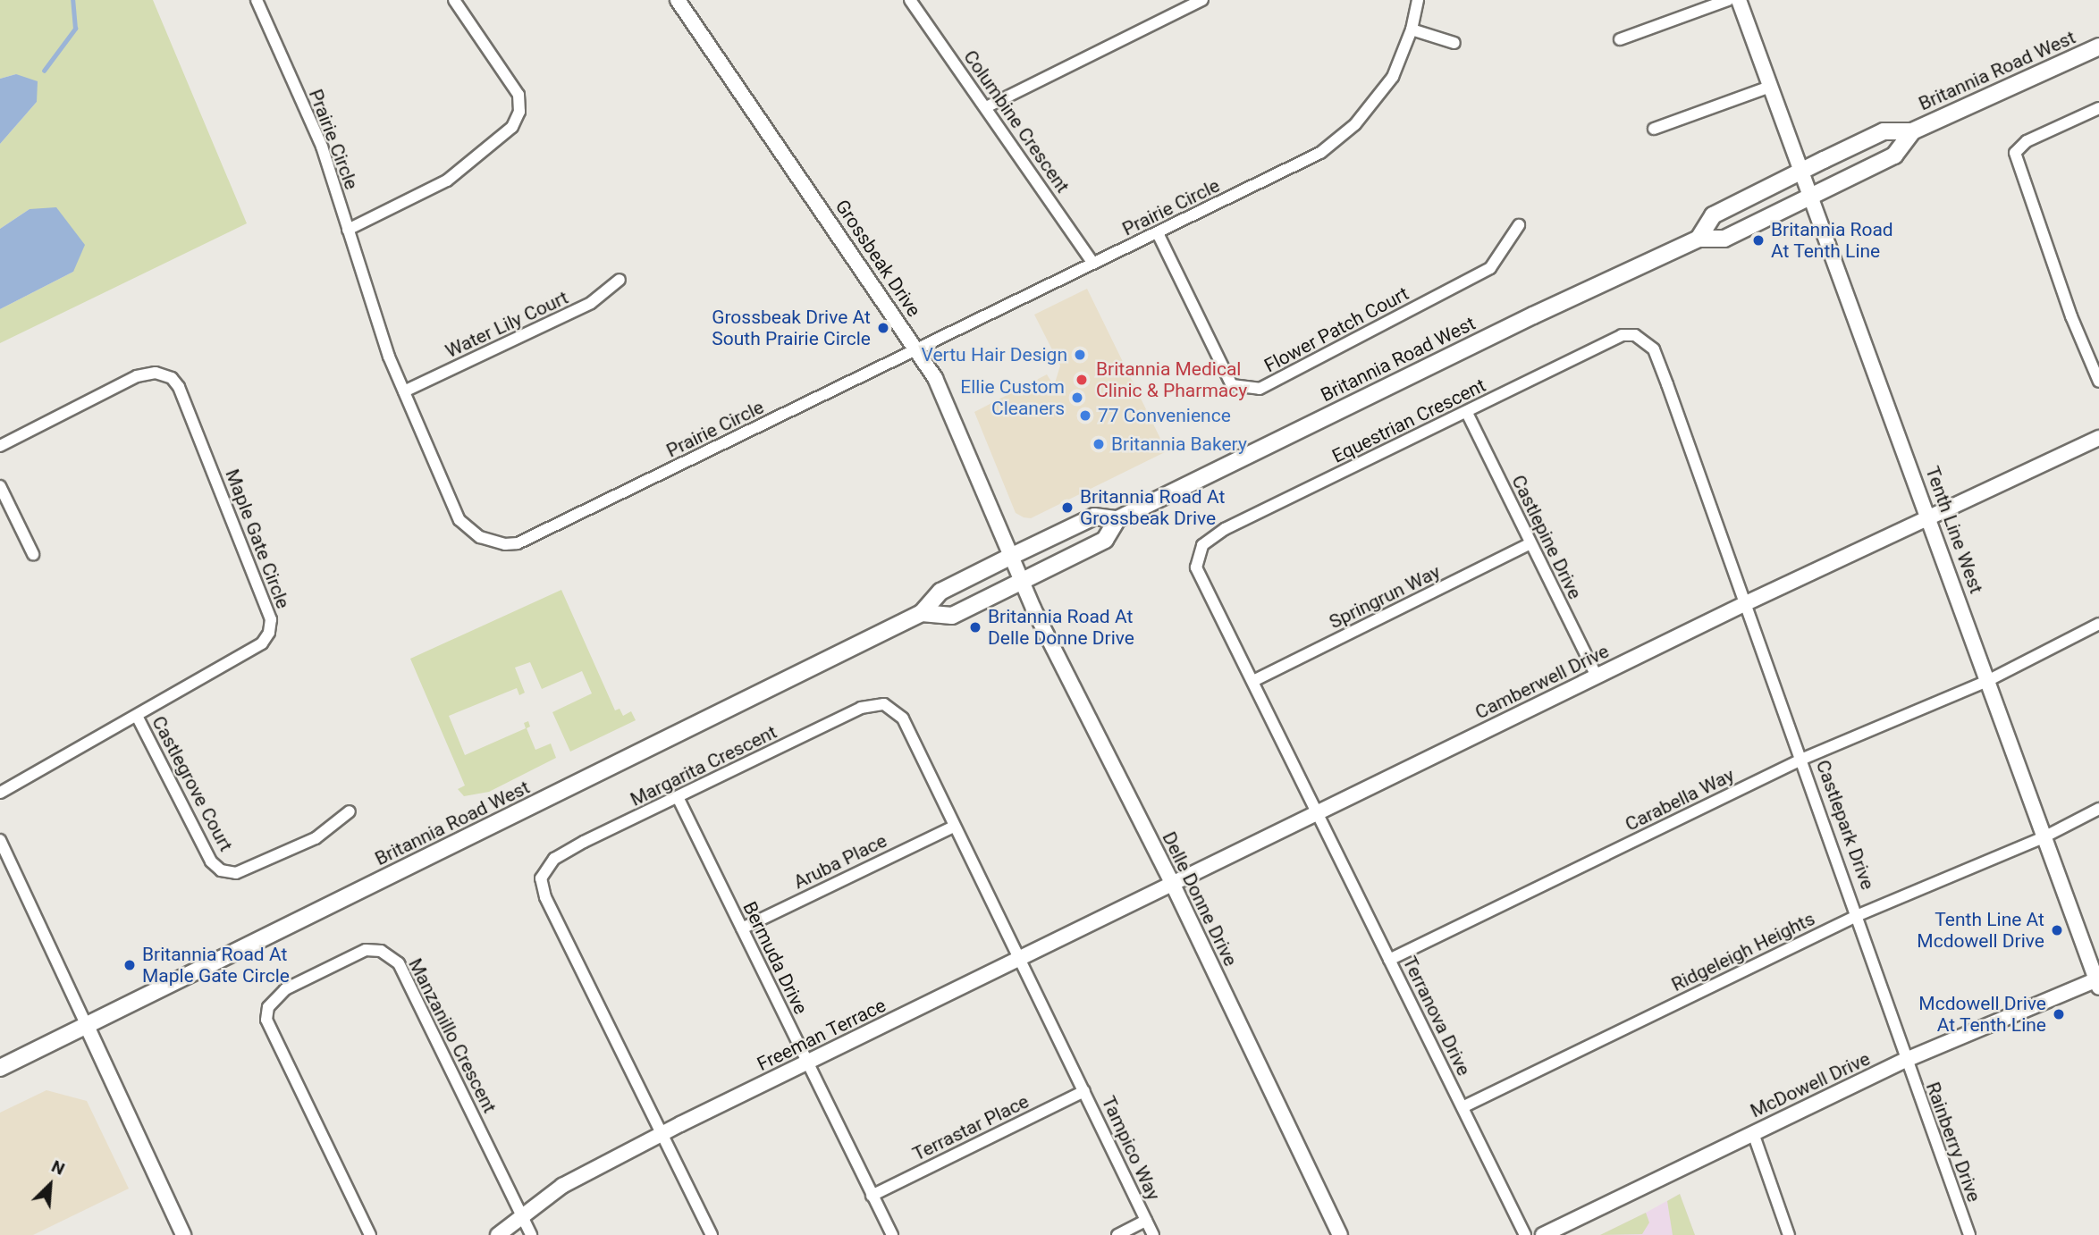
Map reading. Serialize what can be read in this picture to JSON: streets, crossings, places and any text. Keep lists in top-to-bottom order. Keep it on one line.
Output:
{"streets":{"main road":["Britannia Road West"],"street":["Columbine Crescent","Prairie Circle","Grossbeak Drive","Water Lily Court","Flower Patch Court","Equestrian Crescent","Tenth Line West","Castlepine Drive","Maple Gate Circle","Springrun Way","Camberwell Drive","Margarita Crescent","Castlegrove Court","Carabella Way","Castlepark Drive","Aruba Place","Delle Donne Drive","Ridgeleigh Heights","Bermuda Drive","Terranova Drive","Freeman Terrace","Manzanillo Crescent","McDowell Drive","Terrastar Place","Rainberry Drive","Tampico Way"]},"crossings":[["Britannia Road West","Grossbeak Drive"],["Britannia Road West","Tenth Line West"],["Britannia Road West","Delle Donne Drive"],["Columbine Crescent","Prairie Circle"],["Prairie Circle","Grossbeak Drive"],["Prairie Circle","Water Lily Court"],["Prairie Circle","Flower Patch Court"],["Grossbeak Drive","Delle Donne Drive"],["Equestrian Crescent","Castlepine Drive"],["Equestrian Crescent","Springrun Way"],["Equestrian Crescent","Camberwell Drive"],["Equestrian Crescent","Castlepark Drive"],["Equestrian Crescent","Terranova Drive"],["Tenth Line West","Camberwell Drive"],["Tenth Line West","Carabella Way"],["Tenth Line West","Ridgeleigh Heights"],["Tenth Line West","McDowell Drive"],["Castlepine Drive","Springrun Way"],["Castlepine Drive","Camberwell Drive"],["Maple Gate Circle","Castlegrove Court"],["Camberwell Drive","Castlepark Drive"],["Camberwell Drive","Delle Donne Drive"],["Camberwell Drive","Terranova Drive"],["Camberwell Drive","Freeman Terrace"],["Margarita Crescent","Aruba Place"],["Margarita Crescent","Bermuda Drive"],["Margarita Crescent","Freeman Terrace"],["Carabella Way","Castlepark Drive"],["Carabella Way","Terranova Drive"],["Castlepark Drive","Ridgeleigh Heights"],["Castlepark Drive","McDowell Drive"],["Castlepark Drive","Rainberry Drive"],["Aruba Place","Bermuda Drive"],["Delle Donne Drive","Freeman Terrace"],["Ridgeleigh Heights","Terranova Drive"],["Bermuda Drive","Freeman Terrace"],["Bermuda Drive","Terrastar Place"],["Freeman Terrace","Manzanillo Crescent"],["McDowell Drive","Rainberry Drive"],["Terrastar Place","Tampico Way"]],"places":["Britannia Road At Tenth Line","Grossbeak Drive At South Prairie Circle","Vertu Hair Design","Britannia Medical Clinic & Pharmacy","Ellie Custom Cleaners","77 Convenience","Britannia Bakery","Britannia Road At Grossbeak Drive","Britannia Road At Delle Donne Drive","Tenth Line At Mcdowell Drive","Britannia Road At Maple Gate Circle","Mcdowell Drive At Tenth Line"],"north":"top right"}
